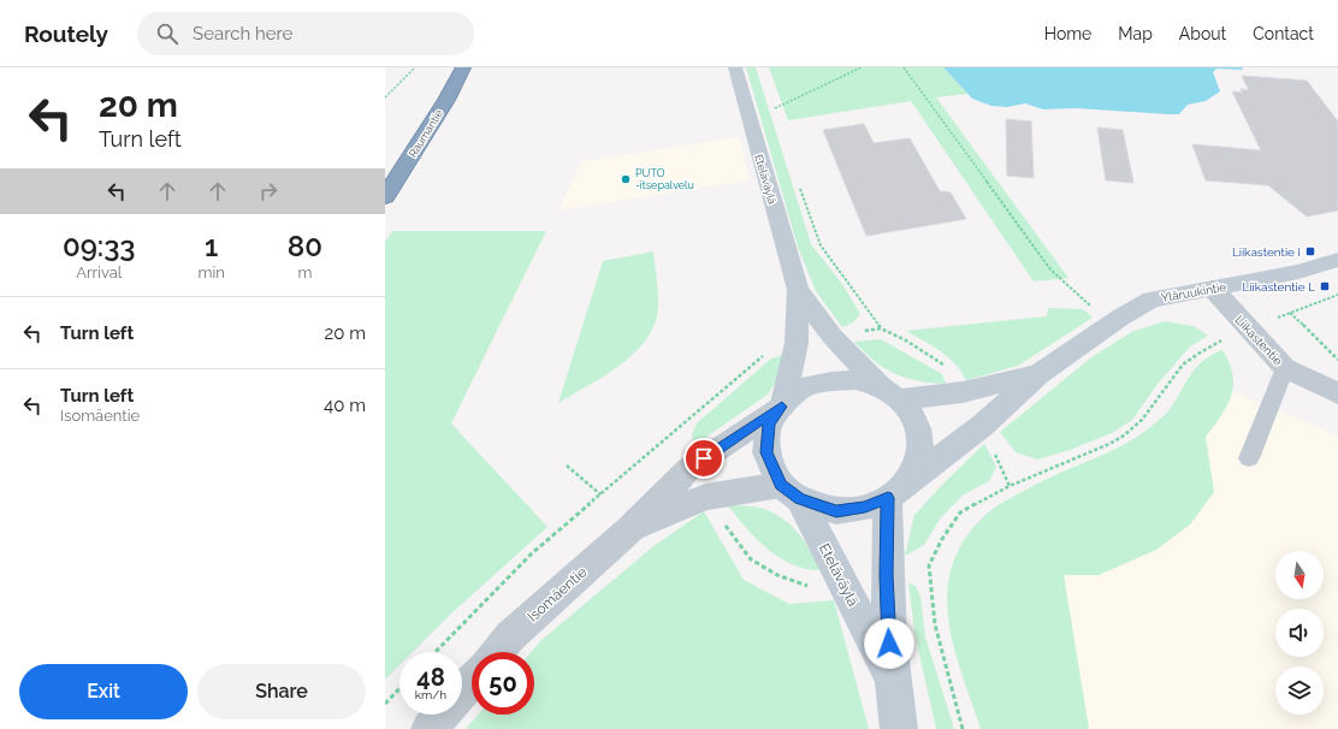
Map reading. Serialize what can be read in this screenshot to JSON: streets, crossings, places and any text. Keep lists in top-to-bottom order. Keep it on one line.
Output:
{"streets":{"highway":["Raumantie"],"main road":["Eteläväylä","Yläruukintie"],"street":["Liikastentie","Isomäentie"]},"crossings":[["Eteläväylä","Yläruukintie"],["Eteläväylä","Isomäentie"],["Yläruukintie","Liikastentie"],["Yläruukintie","Isomäentie"]],"places":{"other":["PUTO -itsepalvelu"],"transit":["Liikastentie I","Liikastentie L"]},"north":"bottom","page":{"header":"Routely","search":"Search here","nav":["Home","Map","About","Contact"],"turn":["20 m","Turn left"],"eta":["09:33","Arrival","1","min","80","m"],"list":[{"name":"Turn left","value":"20 m"},{"name":"Turn left","note":"Isomäentie","value":"40 m"}],"speed":"48 km/h","limit":"50","buttons":["Exit","Share"]}}
